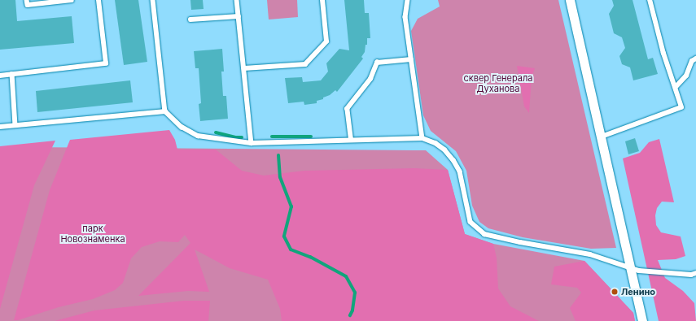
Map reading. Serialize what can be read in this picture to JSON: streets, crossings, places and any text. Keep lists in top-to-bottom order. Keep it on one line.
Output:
{"parks":["сквер Генерала Духанова","парк Новознаменка"],"places":["Ленино"]}
